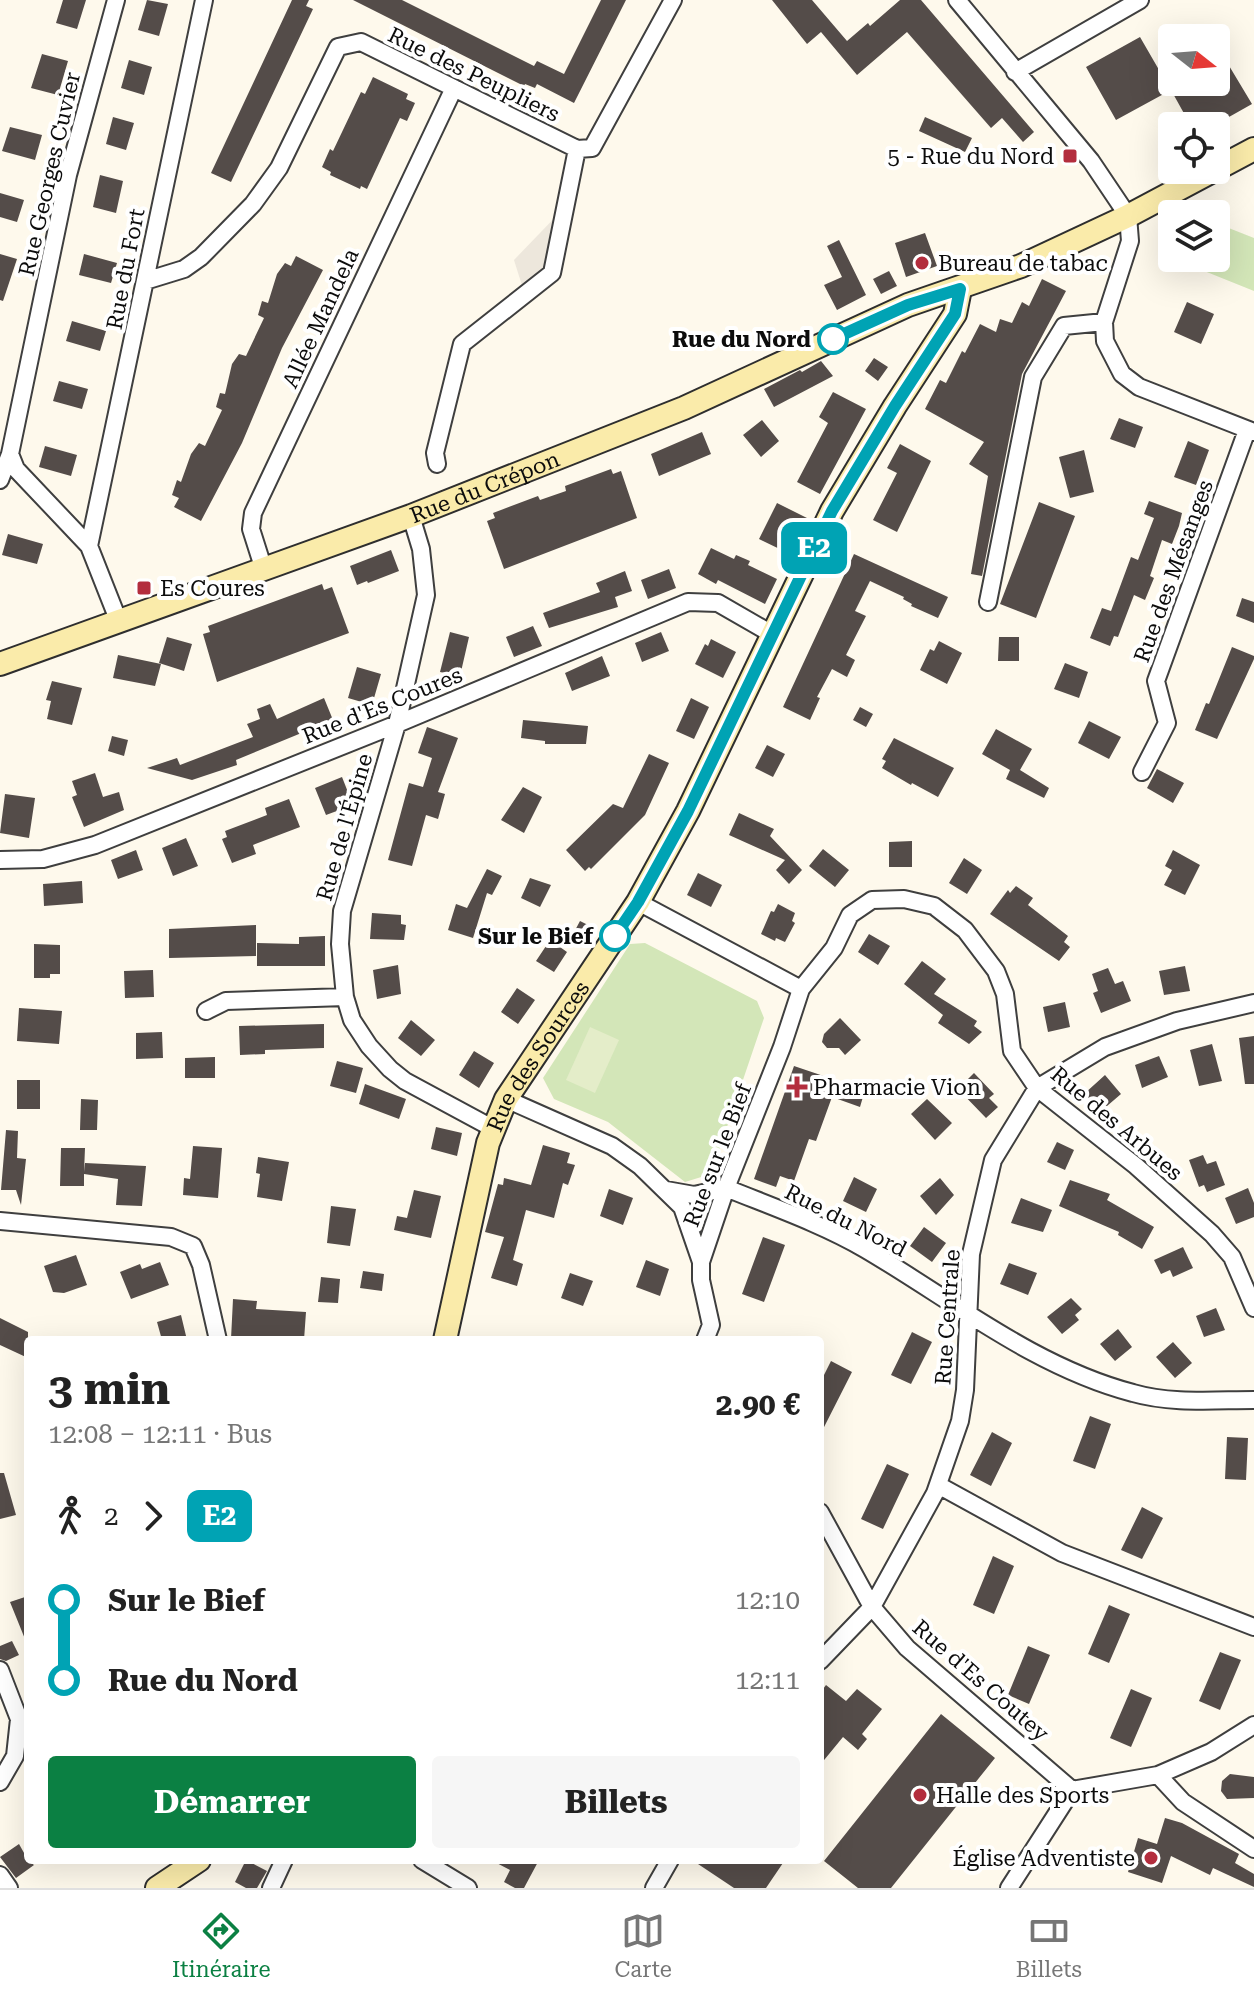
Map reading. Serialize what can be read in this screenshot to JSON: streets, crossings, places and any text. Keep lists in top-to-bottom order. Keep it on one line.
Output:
{"streets":{"street":["Rue des Peupliers","Rue Georges Cuvier","Rue du Fort","Allée Mandela","Rue du Crépon","Rue des Mésanges","Rue d'Es Coures","Rue de l'Épine","Rue des Sources","Rue des Arbues","Rue sur le Bief","Rue du Nord","Rue Centrale","Rue d'Es Coutey"]},"crossings":[["Rue des Peupliers","Rue du Fort"],["Rue des Peupliers","Allée Mandela"],["Allée Mandela","Rue du Crépon"],["Rue du Crépon","Rue de l'Épine"],["Rue du Crépon","Rue des Sources"],["Rue d'Es Coures","Rue de l'Épine"],["Rue d'Es Coures","Rue des Sources"],["Rue de l'Épine","Rue des Sources"],["Rue des Arbues","Rue sur le Bief"],["Rue des Arbues","Rue Centrale"],["Rue sur le Bief","Rue du Nord"],["Rue du Nord","Rue Centrale"],["Rue Centrale","Rue d'Es Coutey"]],"places":{"transit":["5 - Rue du Nord","Es Coures"],"other":["Bureau de tabac","Rue du Nord","Sur le Bief","Halle des Sports","Église Adventiste"],"health":["Pharmacie Vion"]},"lines":["bus line E2"],"north":"right","page":{"on_map":"E2","heading":["3 min","12:08 – 12:11 · Bus","2.90 €"],"legs":["2","E2"],"list":[{"name":"Sur le Bief","value":"12:10"},{"name":"Rue du Nord","value":"12:11"}],"buttons":["Démarrer","Billets"],"tabs":["Itinéraire","Carte","Billets"]}}
